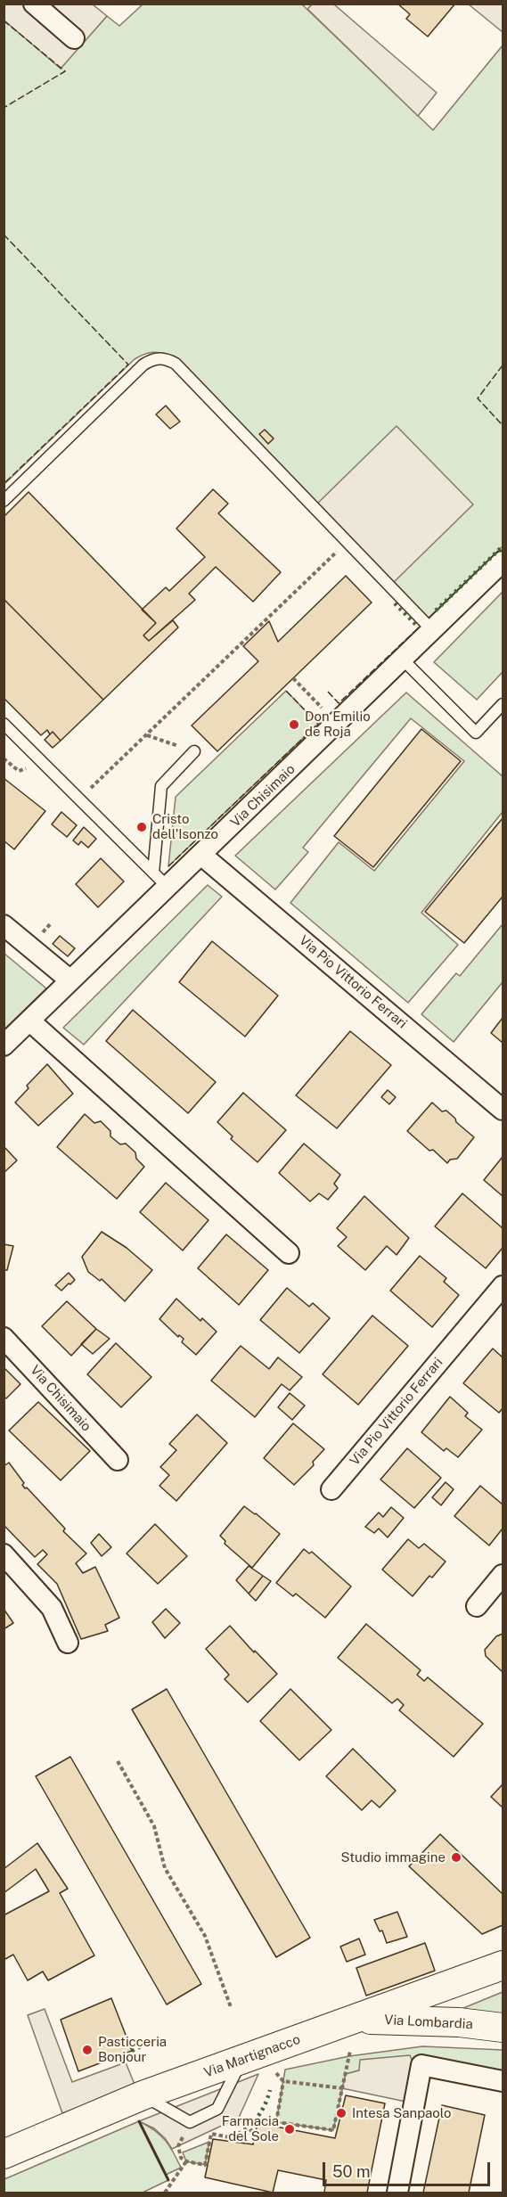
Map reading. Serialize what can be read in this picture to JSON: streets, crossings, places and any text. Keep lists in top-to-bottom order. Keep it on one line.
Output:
{"streets":{"main road":["Via Lombardia","Via Martignacco"],"street":["Via Chisimaio","Via Pio Vittorio Ferrari"]},"crossings":[["Via Chisimaio","Via Pio Vittorio Ferrari"],["Via Lombardia","Via Martignacco"]],"places":["Don Emilio de Roja","Cristo dell'Isonzo","Studio immagine","Pasticceria Bonjour","Intesa Sanpaolo","Farmacia del Sole"],"scale_bar":"50 m"}
